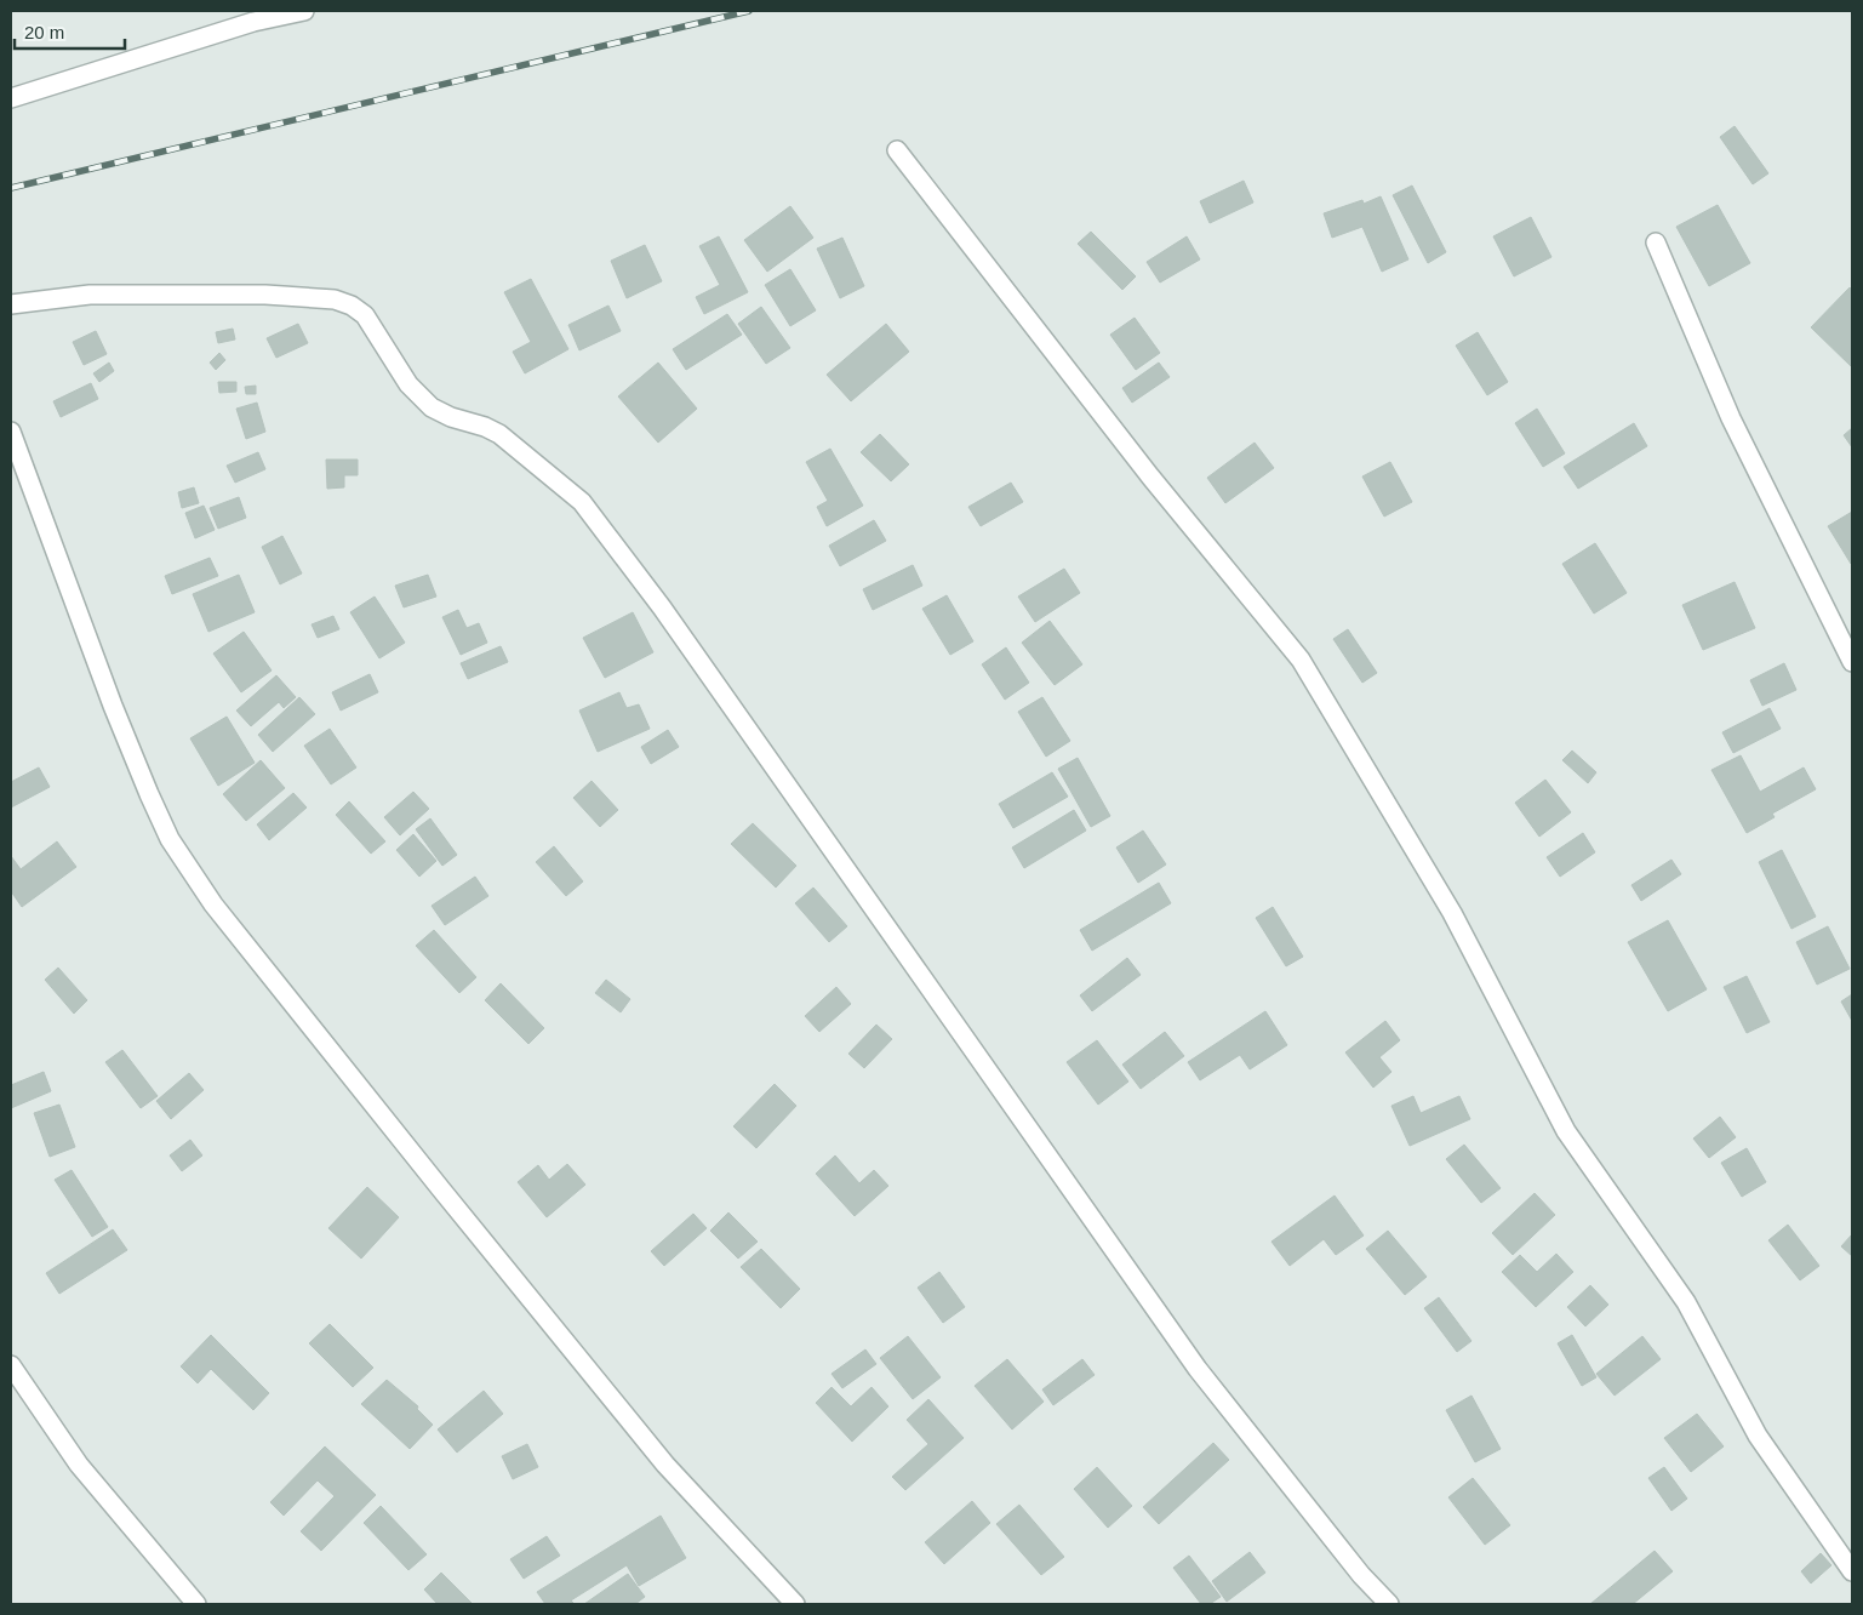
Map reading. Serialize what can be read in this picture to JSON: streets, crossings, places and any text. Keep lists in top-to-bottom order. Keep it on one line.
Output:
{"scale_bar":"20 m"}
